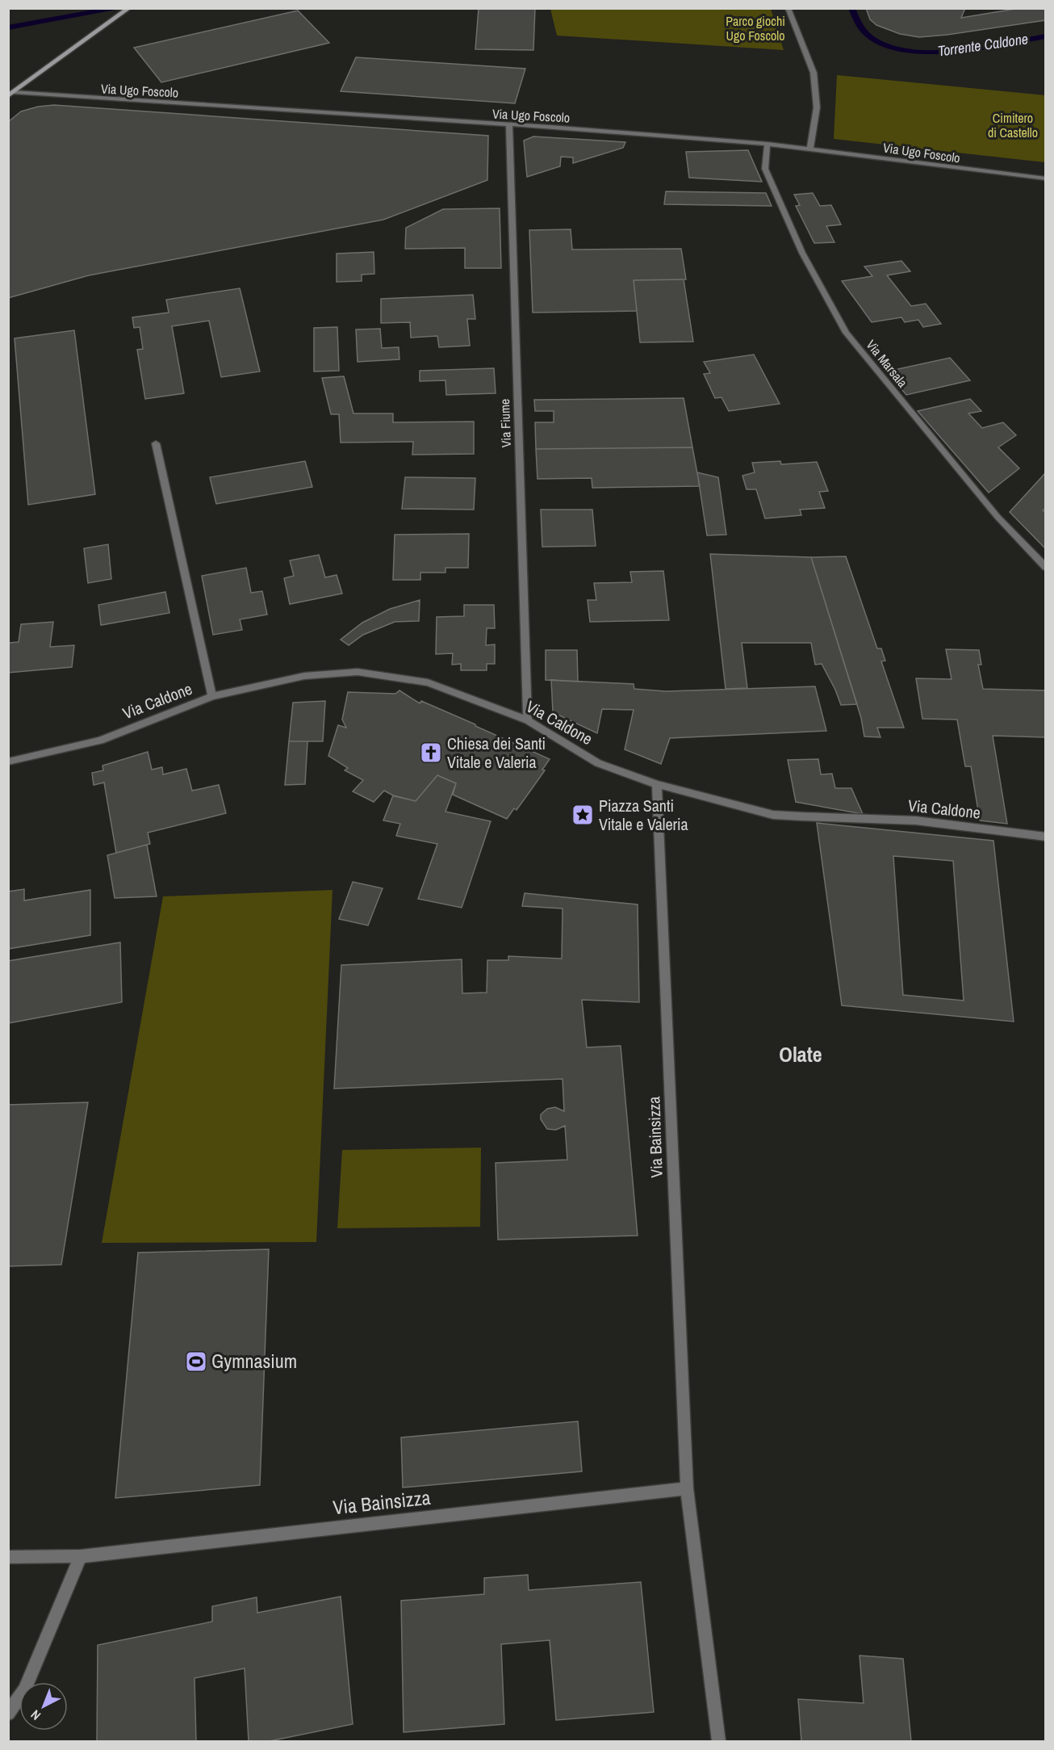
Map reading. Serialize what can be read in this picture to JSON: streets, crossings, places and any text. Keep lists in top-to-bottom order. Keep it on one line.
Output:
{"streets":{"street":["Via Ugo Foscolo","Via Marsala","Via Fiume","Via Caldone","Via Bainsizza"]},"crossings":[["Via Ugo Foscolo","Via Marsala"],["Via Ugo Foscolo","Via Fiume"],["Via Fiume","Via Caldone"],["Via Caldone","Via Bainsizza"]],"districts":["Olate"],"water":["Torrente Caldone"],"parks":["Parco giochi Ugo Foscolo","Cimitero di Castello"],"places":{"church":["Chiesa dei Santi Vitale e Valeria"],"place":["Piazza Santi Vitale e Valeria"],"sports":["Gymnasium"]},"north":"bottom left"}
